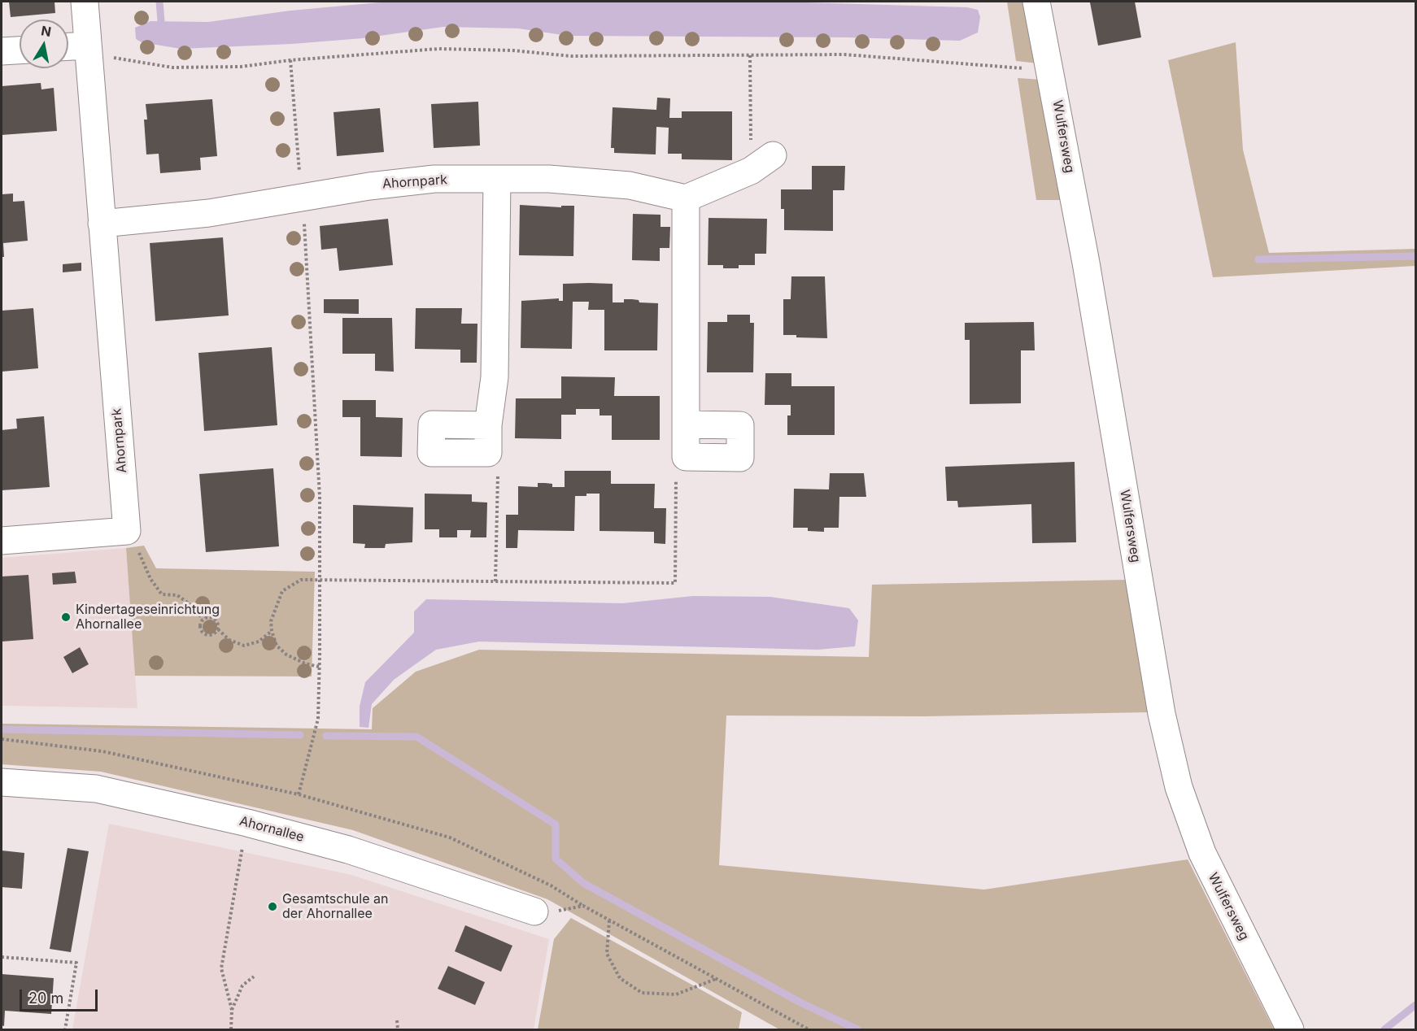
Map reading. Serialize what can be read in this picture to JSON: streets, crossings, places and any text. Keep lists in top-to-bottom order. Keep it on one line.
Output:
{"streets":{"street":["Wulfersweg","Ahornpark","Ahornallee"]},"places":["Kindertageseinrichtung Ahornallee","Gesamtschule an der Ahornallee"],"scale_bar":"20 m","north":"top"}
